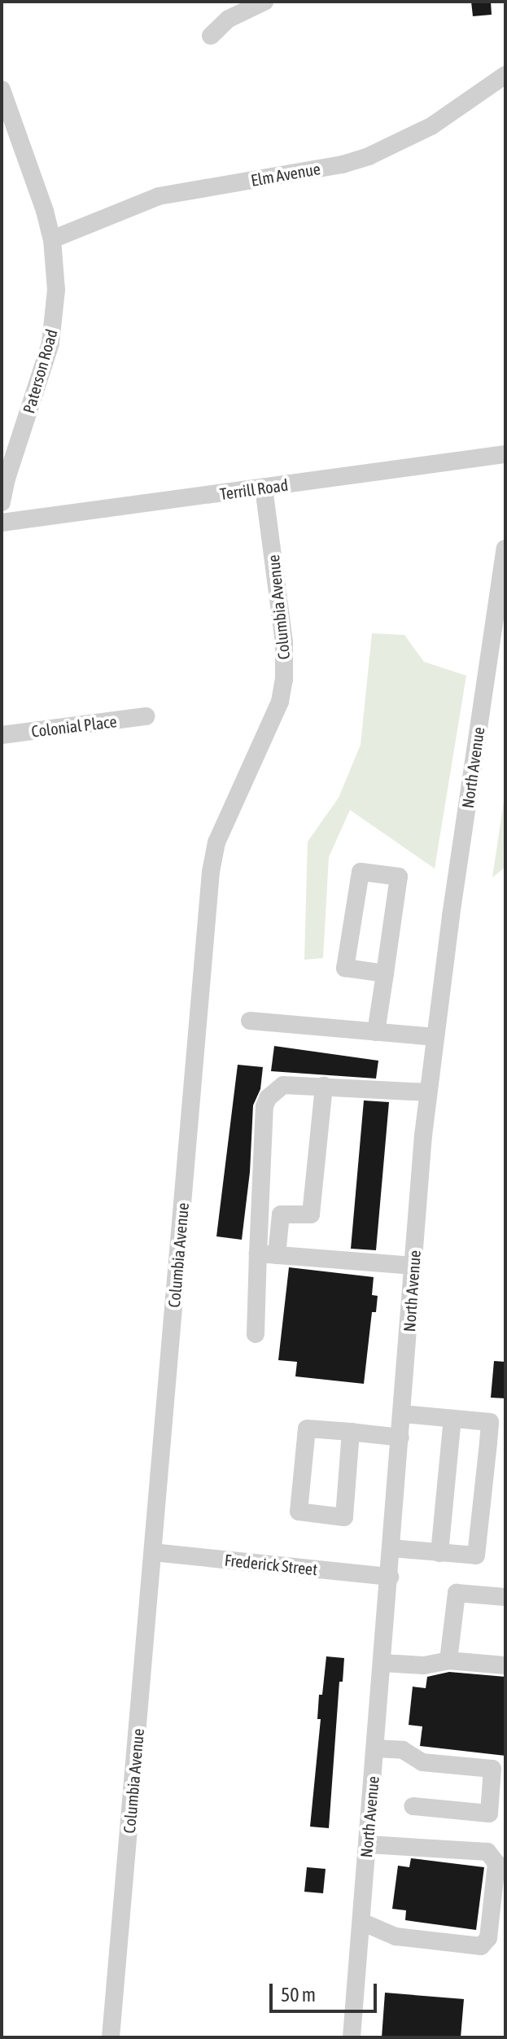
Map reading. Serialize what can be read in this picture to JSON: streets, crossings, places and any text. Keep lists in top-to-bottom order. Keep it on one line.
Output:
{"streets":{"street":["Elm Avenue","Paterson Road","Terrill Road","Columbia Avenue","Colonial Place","North Avenue","Frederick Street"]},"crossings":[["Elm Avenue","Paterson Road"],["Terrill Road","Columbia Avenue"],["Columbia Avenue","Frederick Street"],["North Avenue","Frederick Street"]],"scale_bar":"50 m"}
